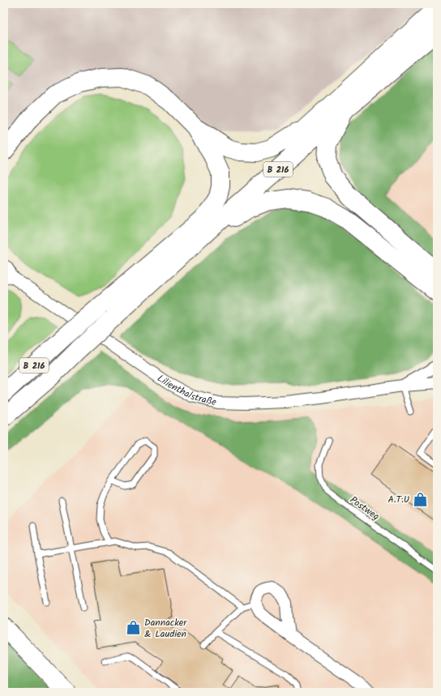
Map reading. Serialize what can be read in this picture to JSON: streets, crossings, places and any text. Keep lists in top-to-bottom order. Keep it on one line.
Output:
{"streets":{"main road":["B 216"],"street":["Lilienthalstraße"],"lane":["Postweg"]},"places":{"shop":["A.T.U","Dannacker & Laudien"]}}
